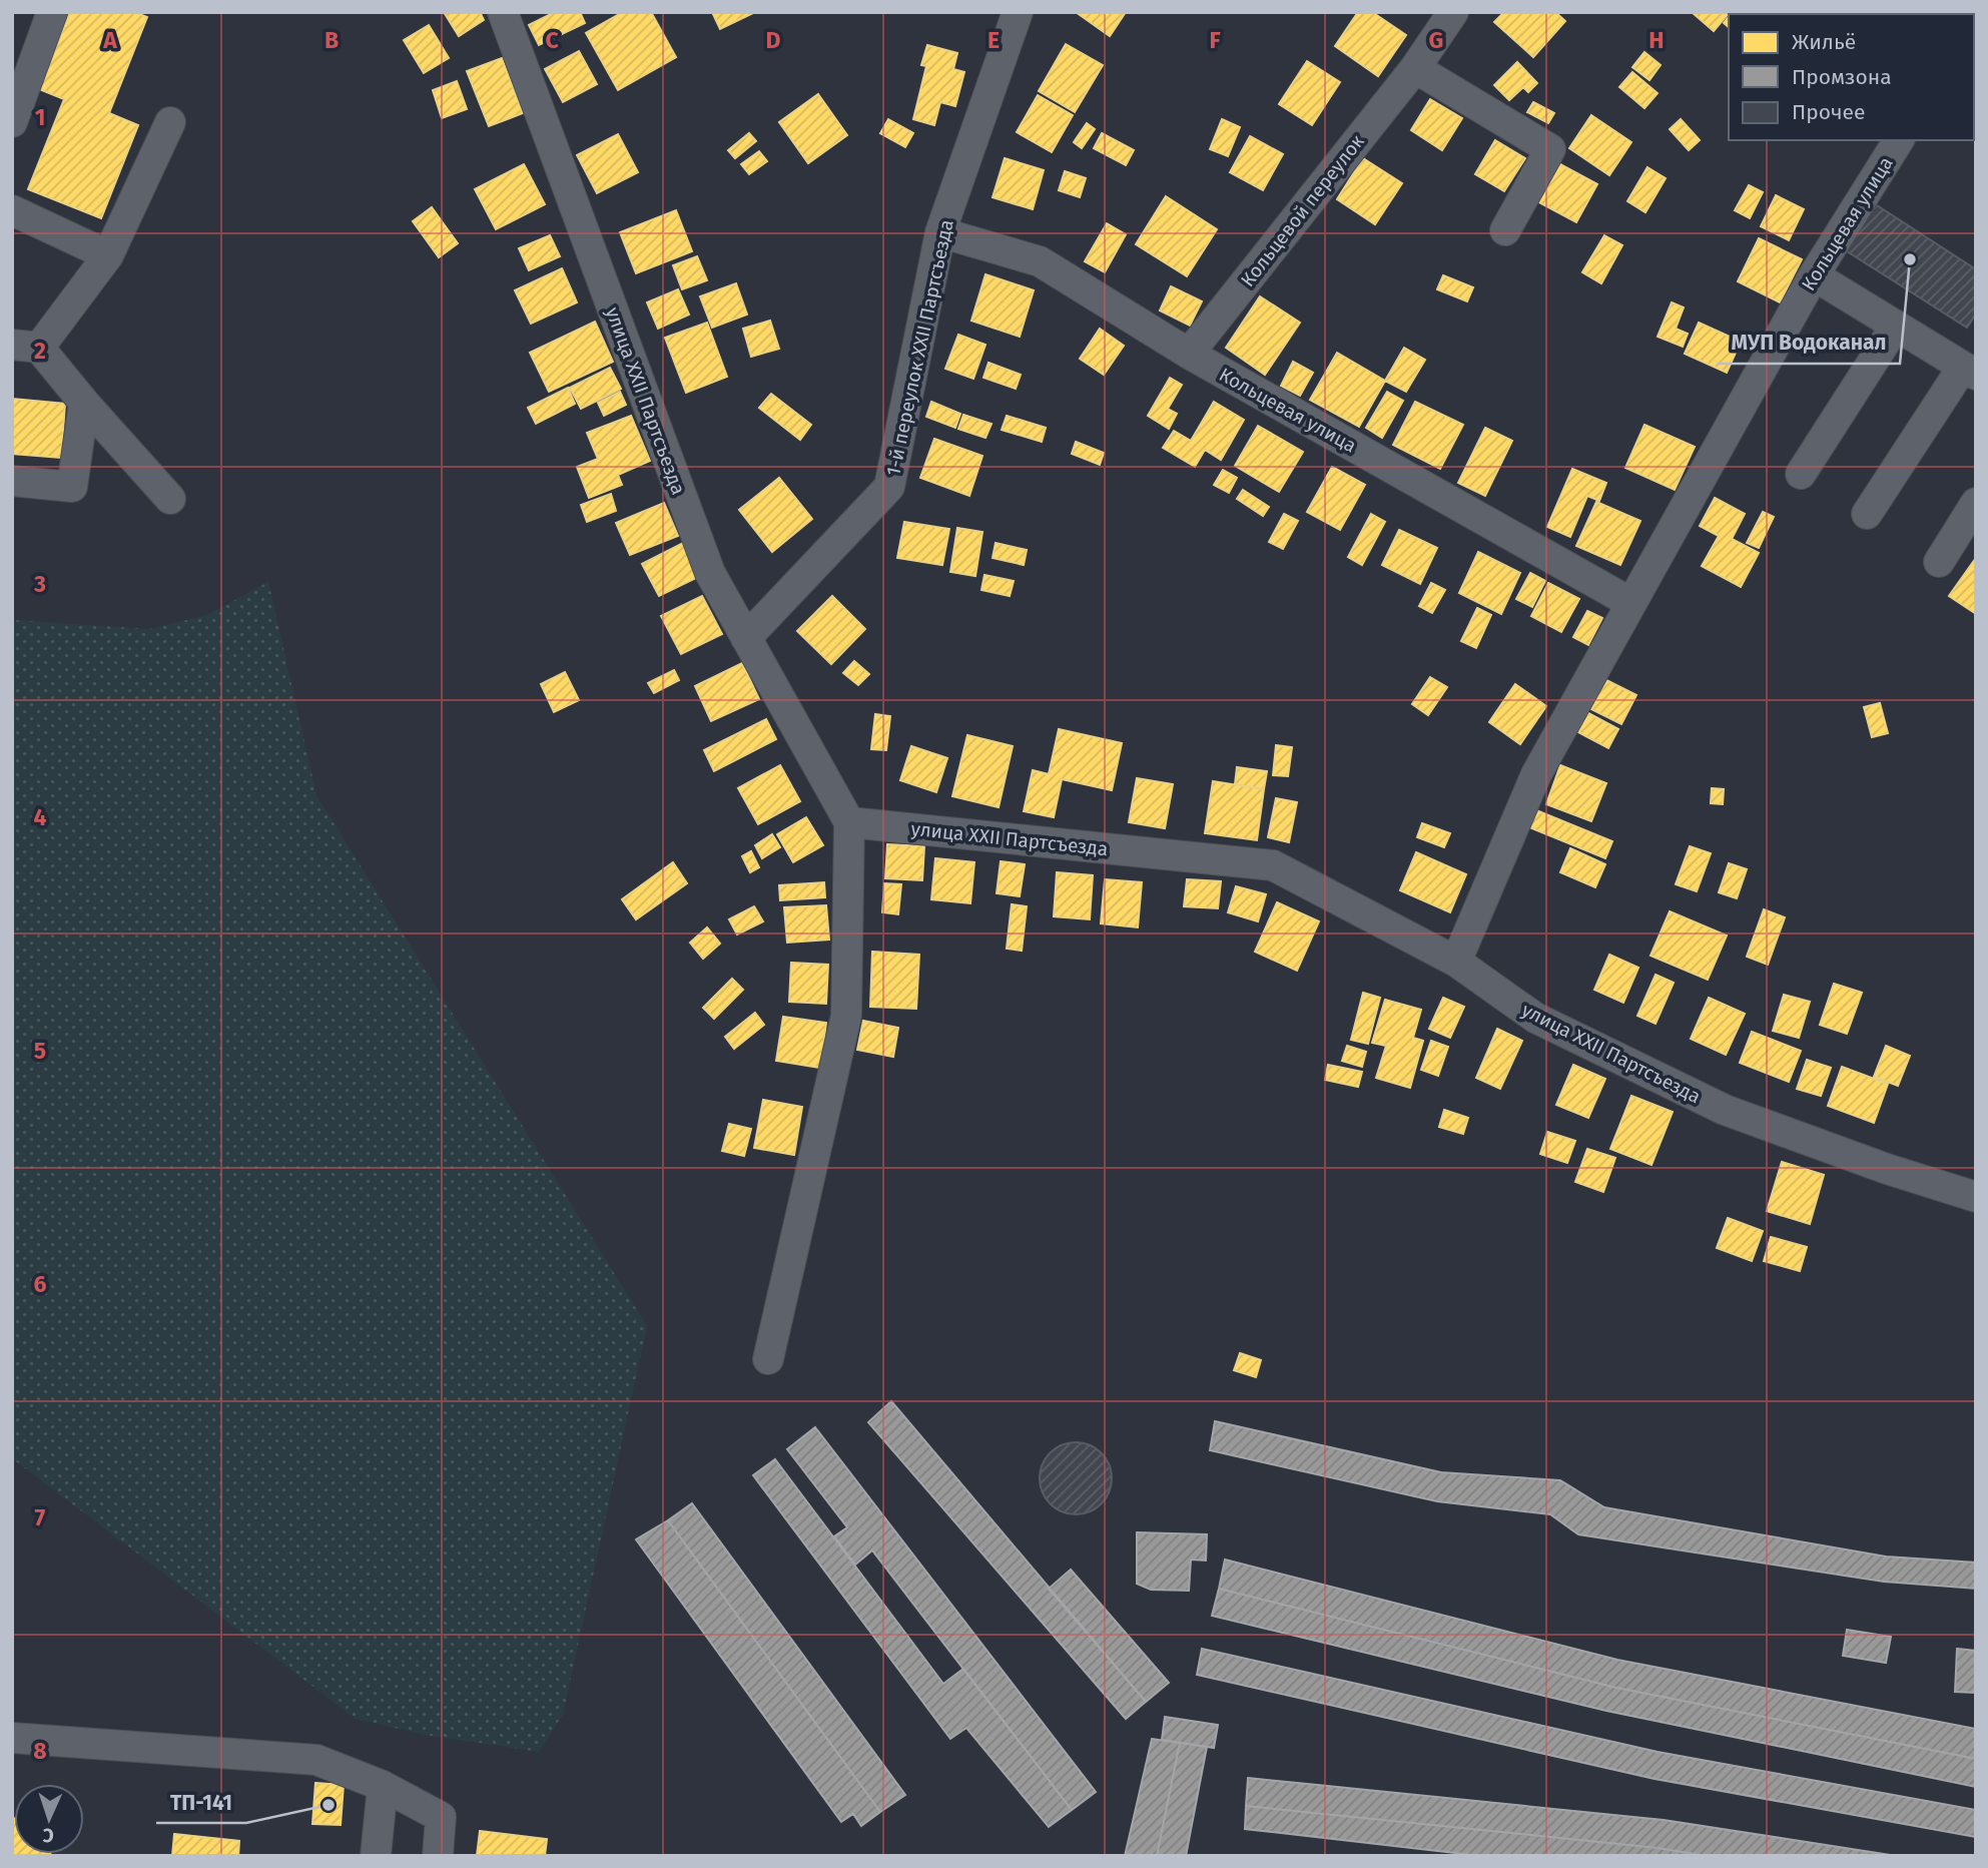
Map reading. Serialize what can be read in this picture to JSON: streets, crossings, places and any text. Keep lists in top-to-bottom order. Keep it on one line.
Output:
{"streets":{"street":["Кольцевой переулок","Кольцевая улица","1-й переулок XXII Партсъезда","улица XXII Партсъезда"]},"crossings":[["Кольцевой переулок","Кольцевая улица"],["Кольцевая улица","1-й переулок XXII Партсъезда"],["Кольцевая улица","улица XXII Партсъезда"],["1-й переулок XXII Партсъезда","улица XXII Партсъезда"]],"places":["МУП Водоканал","ТП-141"],"legend":["Жильё","Промзона","Прочее"],"north":"bottom","grid":{"columns":["A","B","C","D","E","F","G","H"],"rows":["1","2","3","4","5","6","7","8"]}}
